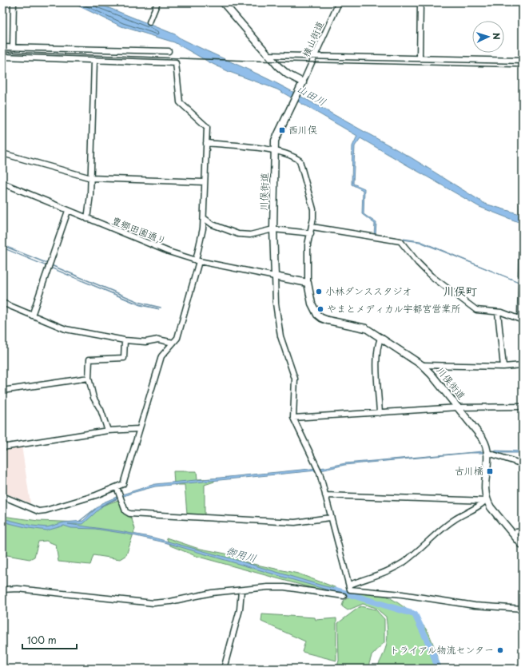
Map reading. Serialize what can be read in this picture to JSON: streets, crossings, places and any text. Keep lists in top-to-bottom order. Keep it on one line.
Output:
{"streets":{"main road":["川俣街道"],"street":["横山街道","豊郷田園通り"]},"crossings":[["横山街道","川俣街道"],["川俣街道","豊郷田園通り"]],"districts":["川俣町"],"water":["山田川","御用川"],"places":{"transit":["西川俣","古川橋"],"other":["小林ダンススタジオ","やまとメディカル宇都宮営業所","トライアル物流センター"]},"scale_bar":"100 m","north":"right"}
